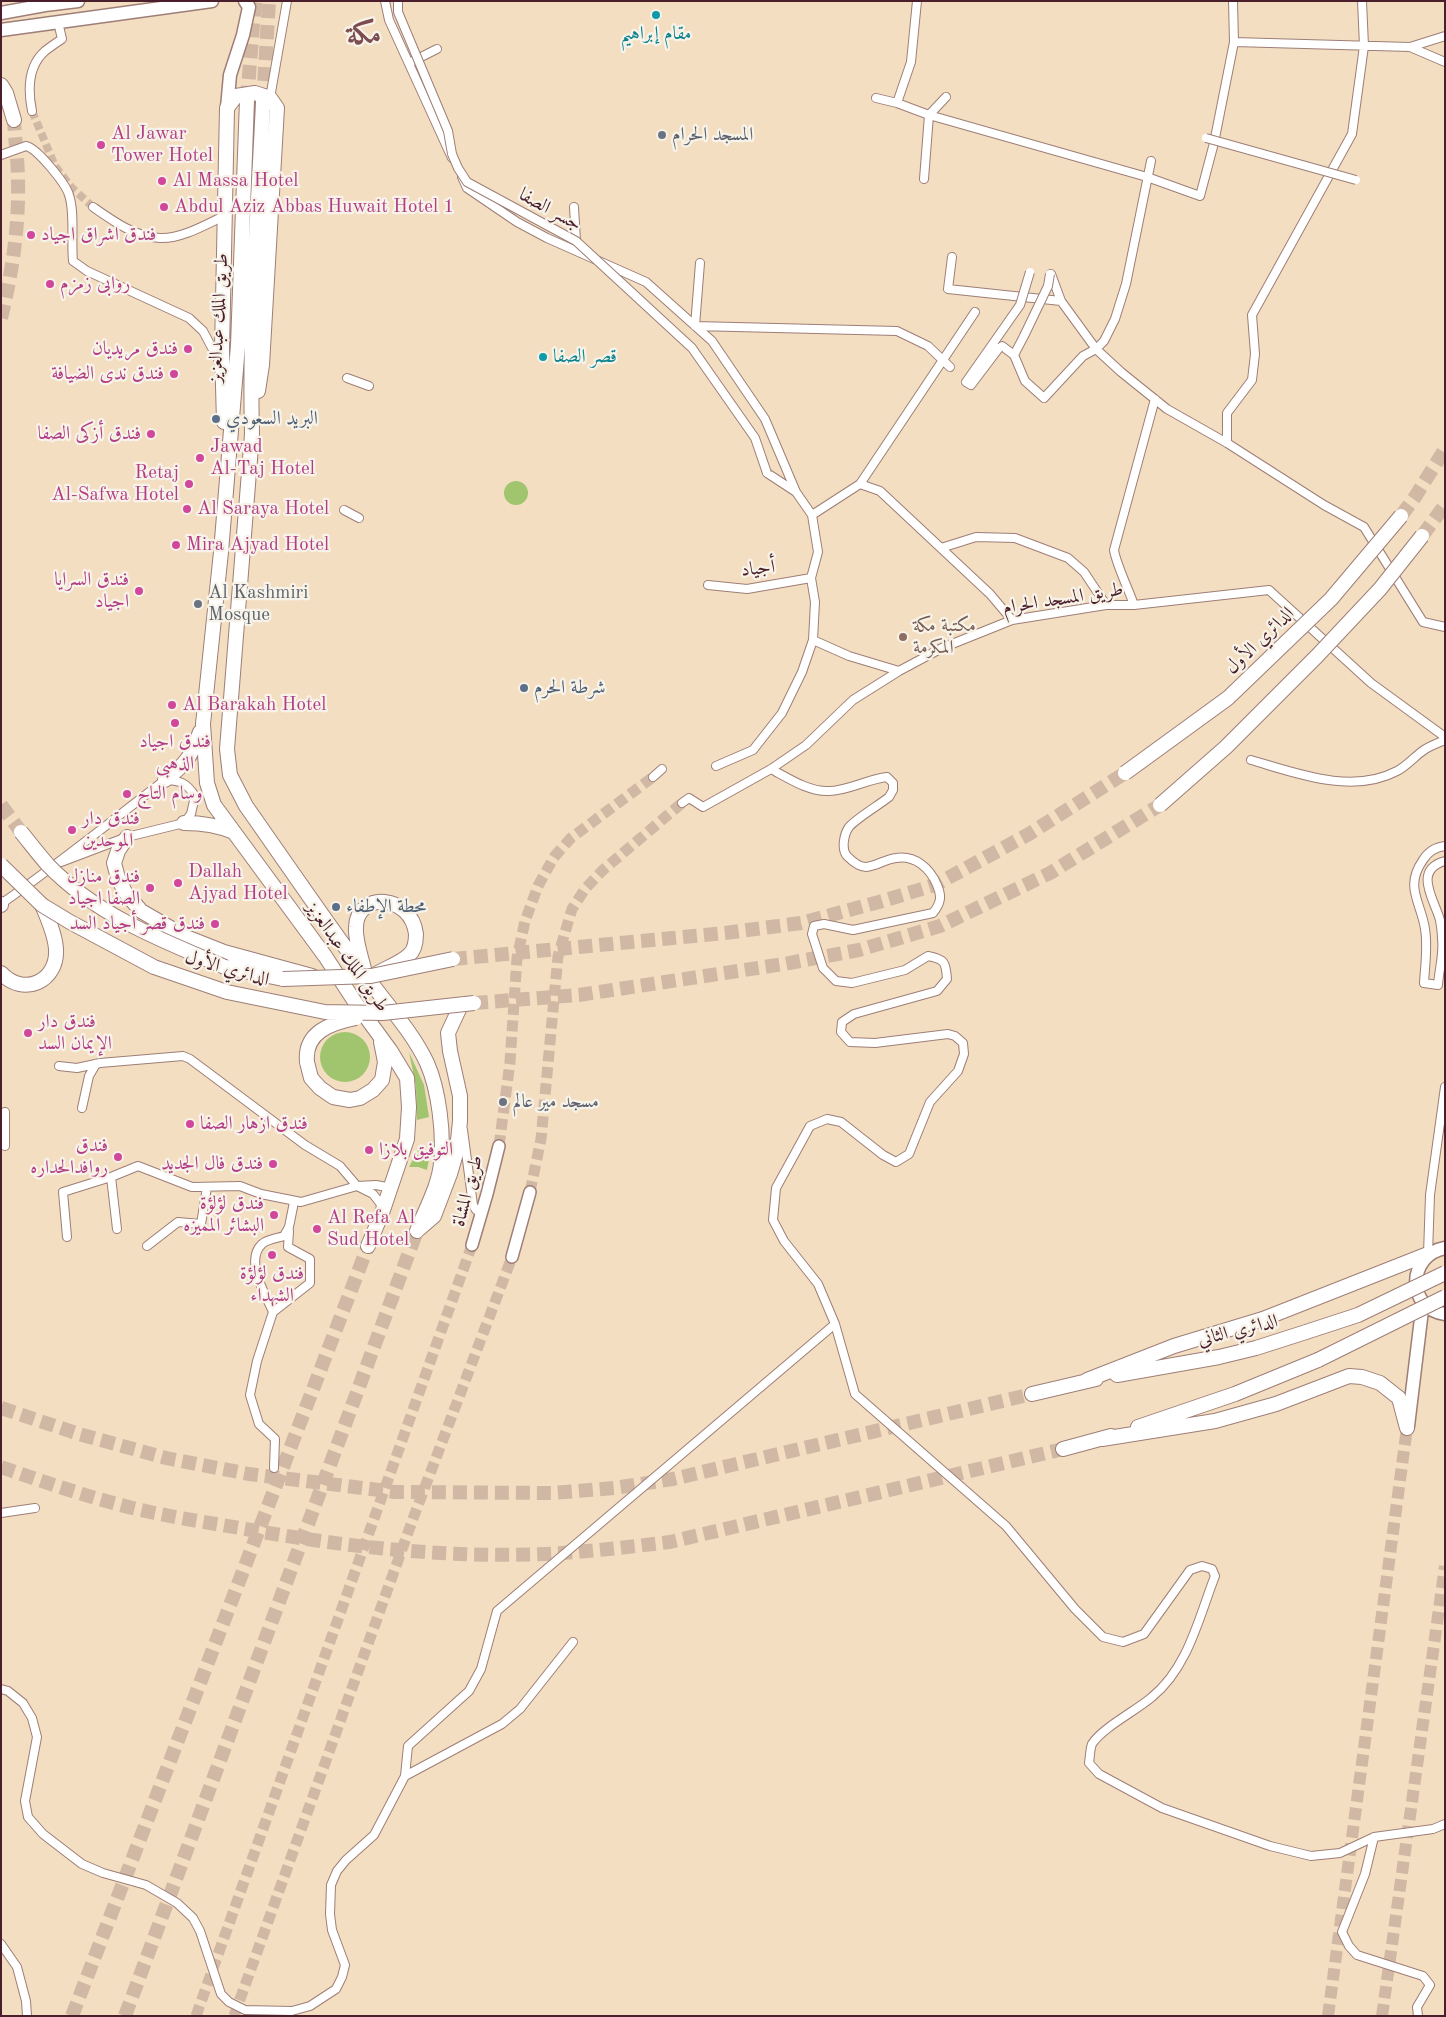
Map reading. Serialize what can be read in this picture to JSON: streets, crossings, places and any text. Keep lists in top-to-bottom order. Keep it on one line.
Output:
{"streets":{"highway":["طريق الملك عبدالعزيز","الدائري الأول","الدائري الثاني"],"main road":["طريق المشاة"],"street":["جسر الصفا","أجياد","طريق المسجد الحرام"]},"crossings":[["طريق الملك عبدالعزيز","الدائري الأول"]],"districts":["مكة"],"places":["مقام إبراهيم","المسجد الحرام","Al Jawar Tower Hotel","Al Massa Hotel","Abdul Aziz Abbas Huwait Hotel 1","فندق اشراق اجياد","روابی زمزم","فندق مريديان","قصر الصفا","فندق ندى الضيافة","البريد السعودي","فندق أزكى الصفا","Jawad Al-Taj Hotel","Retaj Al-Safwa Hotel","Al Saraya Hotel","Mira Ajyad Hotel","فندق السرايا اجياد","Al Kashmiri Mosque","مكتبة مكة المكرمة","شرطة الحرم","Al Barakah Hotel","فندق اجیاد الذهبی","وسام التاج","فندق دار الموحدین","Dallah Ajyad Hotel","فندق منازل الصفا اجیاد","محطة الإطفاء","فندق قصر أجياد السد","فندق دار الإيمان السد","مسجد مير عالم","فندق ازهار الصفا","التوفيق بلازا","فندق روافدالحدارہ","فندق فال الجديد","فندق لؤلؤة البشائر المميزه","Al Refa Al Sud Hotel","فندق لؤلؤة الشهداء"]}
